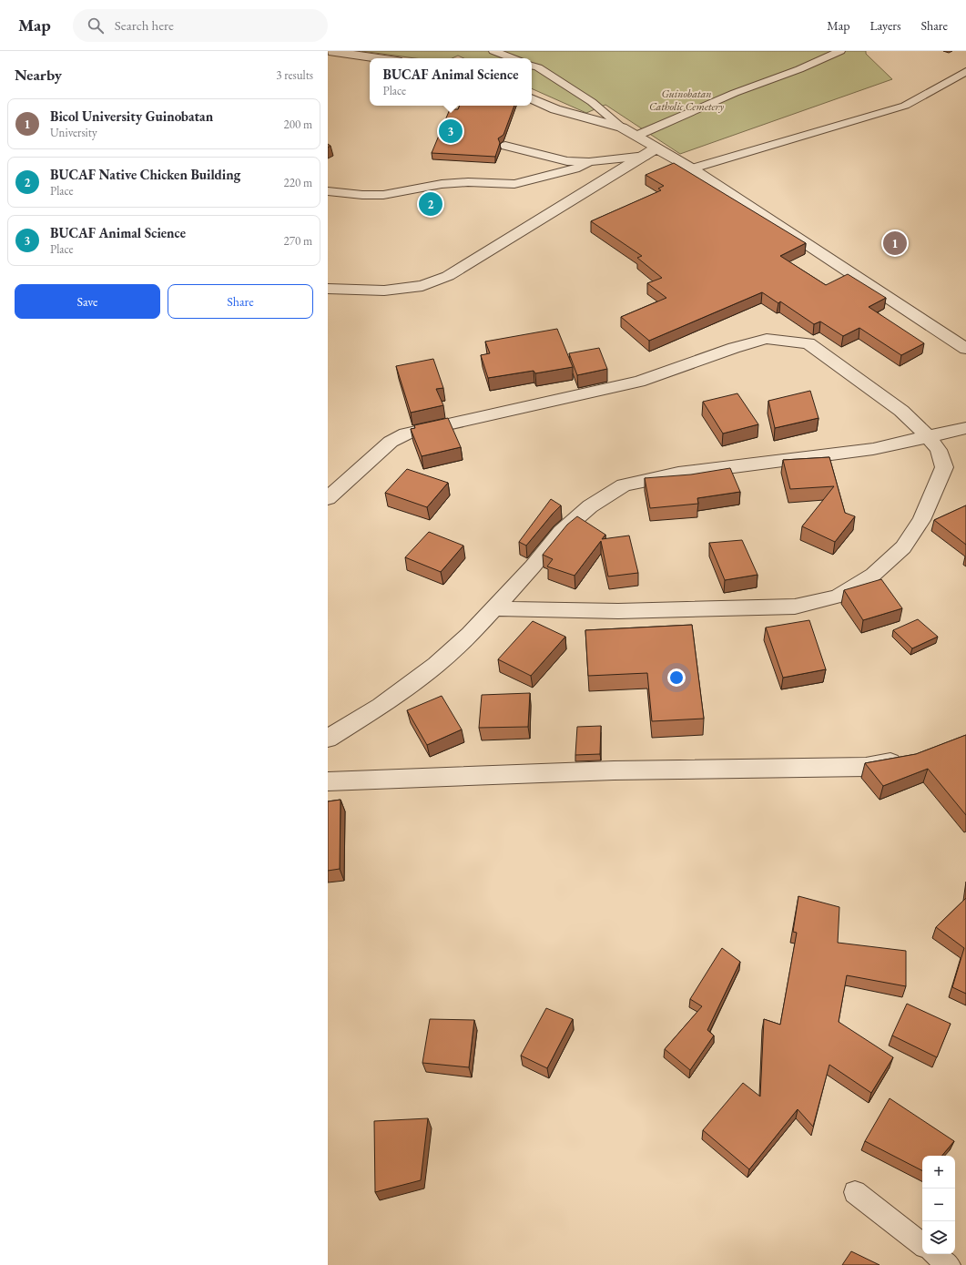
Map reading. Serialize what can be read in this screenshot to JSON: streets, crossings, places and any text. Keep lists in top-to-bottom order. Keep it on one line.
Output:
{"parks":["Guinobatan Catholic Cemetery"],"page":{"header":"Map","search":"Search here","nav":["Map","Layers","Share"],"heading":["Nearby","3 results"],"popup":["BUCAF Animal Science","Place"],"list":[{"mark":"1","name":"Bicol University Guinobatan","note":"University","value":"200 m"},{"mark":"2","name":"BUCAF Native Chicken Building","note":"Place","value":"220 m"},{"mark":"3","name":"BUCAF Animal Science","note":"Place","value":"270 m"}],"pins":["3","2","1"],"buttons":["Save","Share"],"map_buttons":["+","−"]}}
